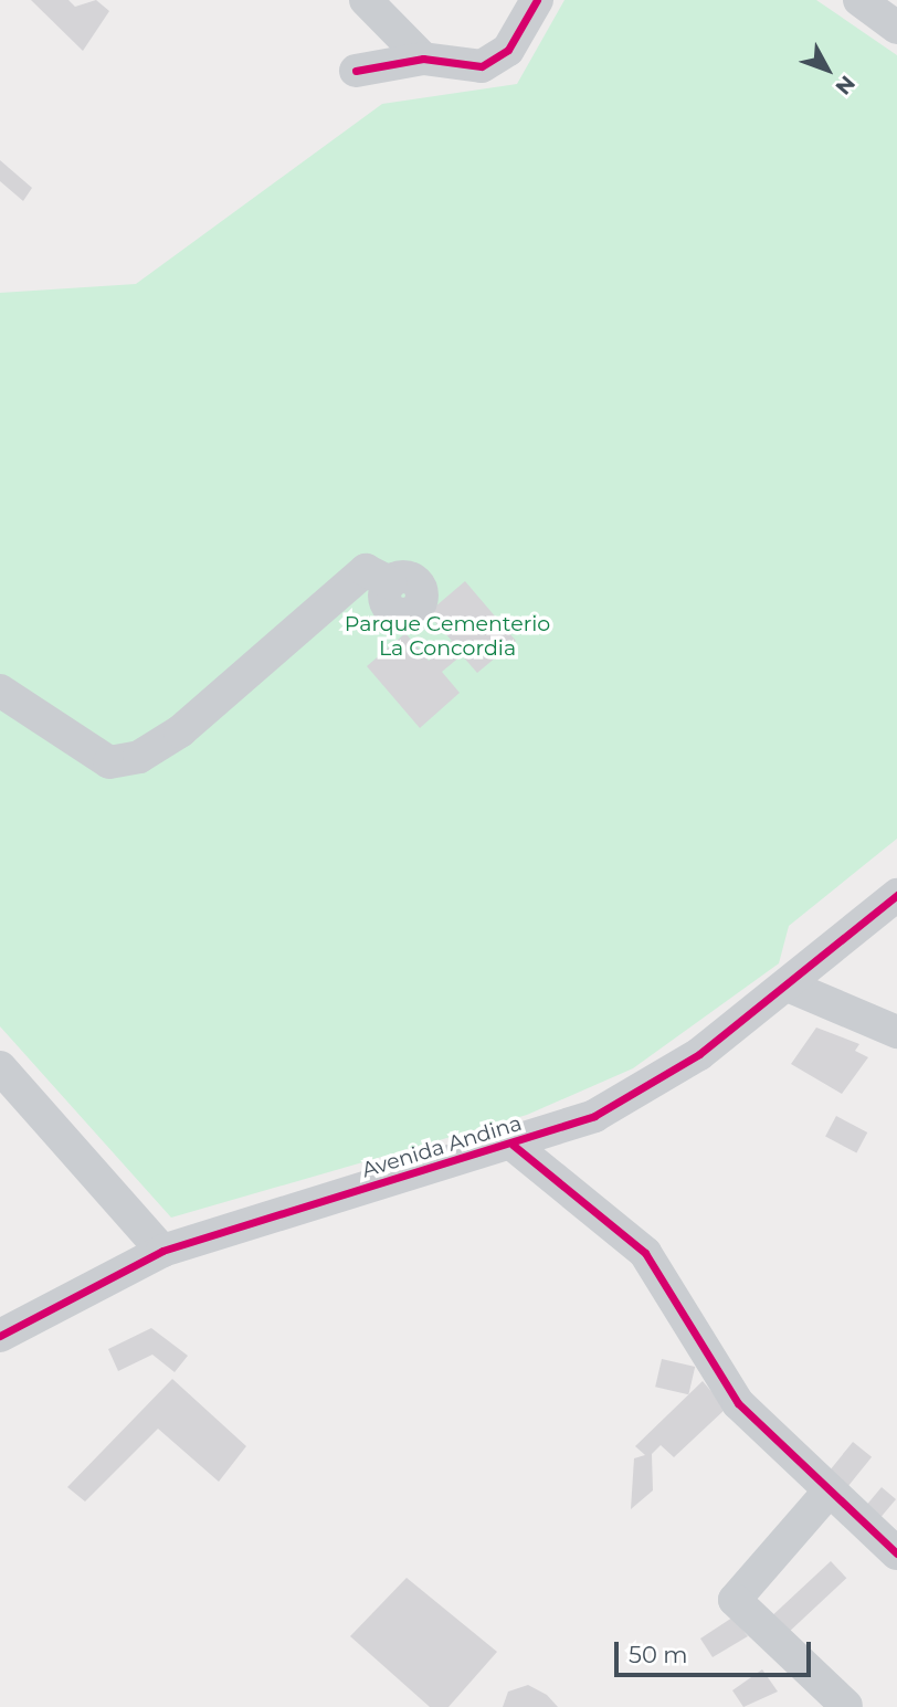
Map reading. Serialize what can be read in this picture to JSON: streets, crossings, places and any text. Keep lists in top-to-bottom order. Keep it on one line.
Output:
{"streets":{"street":["Avenida Andina"]},"parks":["Parque Cementerio La Concordia"],"scale_bar":"50 m","north":"bottom right"}
